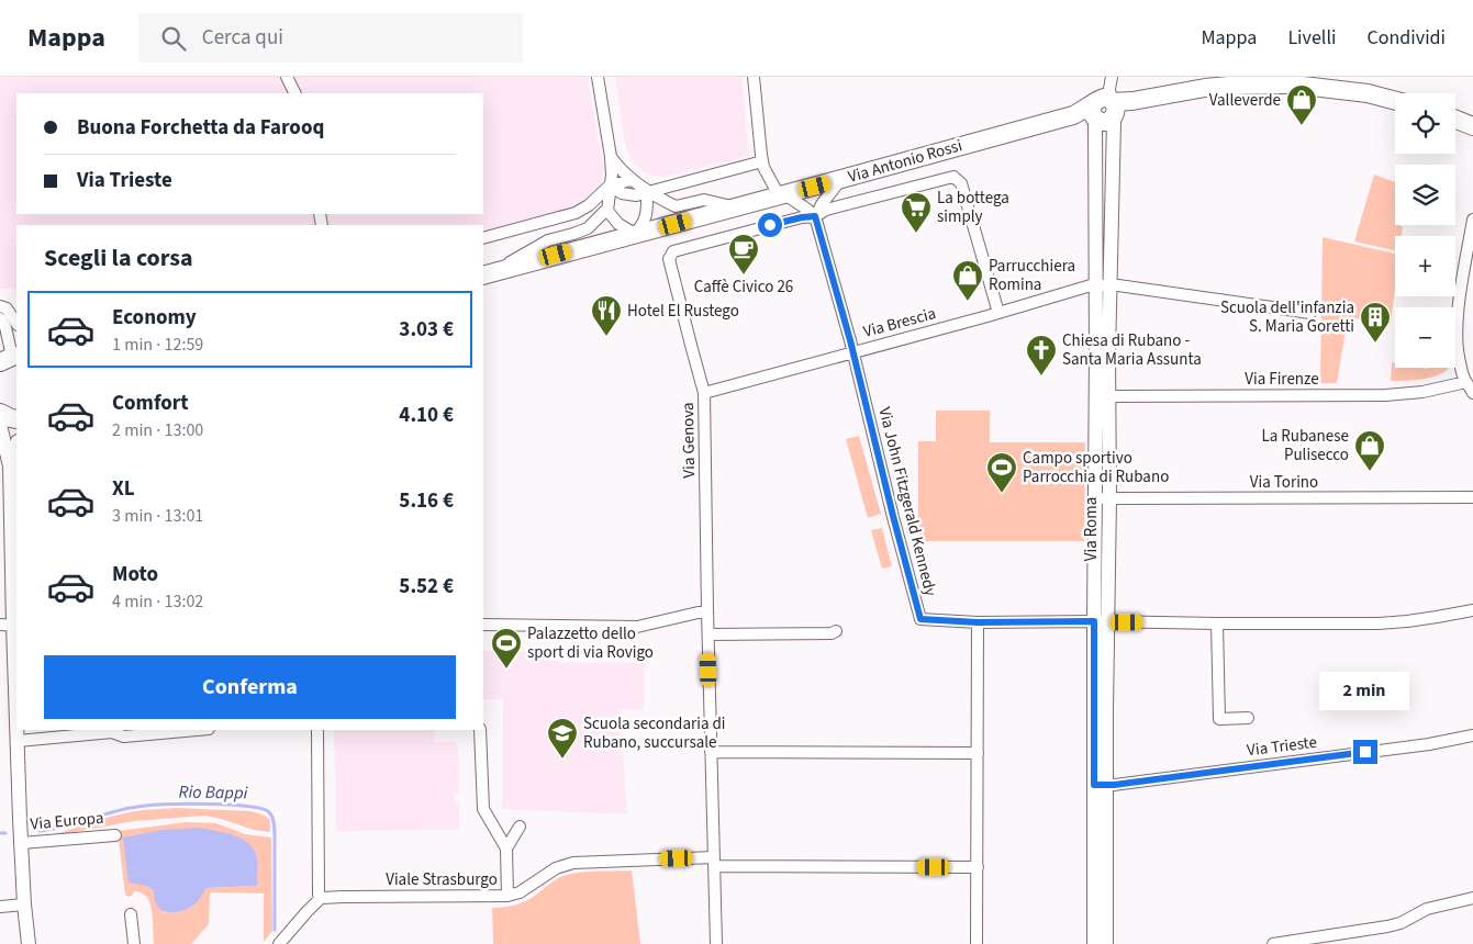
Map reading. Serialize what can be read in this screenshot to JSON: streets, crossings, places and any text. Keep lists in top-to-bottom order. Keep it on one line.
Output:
{"streets":{"main road":["Via Antonio Rossi"],"street":["Via Brescia","Via Firenze","Via Genova","Via Torino","Via John Fitzgerald Kennedy","Via Roma","Via Trieste","Via Europa","Viale Strasburgo"]},"crossings":[["Via Antonio Rossi","Via Brescia"],["Via Antonio Rossi","Via Genova"],["Via Antonio Rossi","Via John Fitzgerald Kennedy"],["Via Antonio Rossi","Via Roma"],["Via Brescia","Via Genova"],["Via Brescia","Via John Fitzgerald Kennedy"],["Via Brescia","Via Roma"],["Via Firenze","Via Roma"],["Via Genova","Viale Strasburgo"],["Via Torino","Via Roma"],["Via John Fitzgerald Kennedy","Via Roma"],["Via Roma","Via Trieste"]],"water":["Rio Bappi"],"places":{"shop":["Valleverde","Parrucchiera Romina","La Rubanese Pulisecco"],"supermarket":["La bottega simply"],"cafe":["Caffè Civico 26"],"restaurant":["Hotel El Rustego"],"building":["Scuola dell'infanzia S. Maria Goretti"],"church":["Chiesa di Rubano - Santa Maria Assunta"],"sports":["Campo sportivo Parrocchia di Rubano","Palazzetto dello sport di via Rovigo"],"school or university":["Scuola secondaria di Rubano, succursale"]},"page":{"header":"Mappa","search":"Cerca qui","nav":["Mappa","Livelli","Condividi"],"map_buttons":["+","−"],"banner":["Buona Forchetta da Farooq","Via Trieste"],"heading":"Scegli la corsa","list":[{"name":"Economy","note":"1 min · 12:59","value":"3.03 €"},{"name":"Comfort","note":"2 min · 13:00","value":"4.10 €"},{"name":"XL","note":"3 min · 13:01","value":"5.16 €"},{"name":"Moto","note":"4 min · 13:02","value":"5.52 €"}],"buttons":"Conferma","bubble":"2 min"}}
